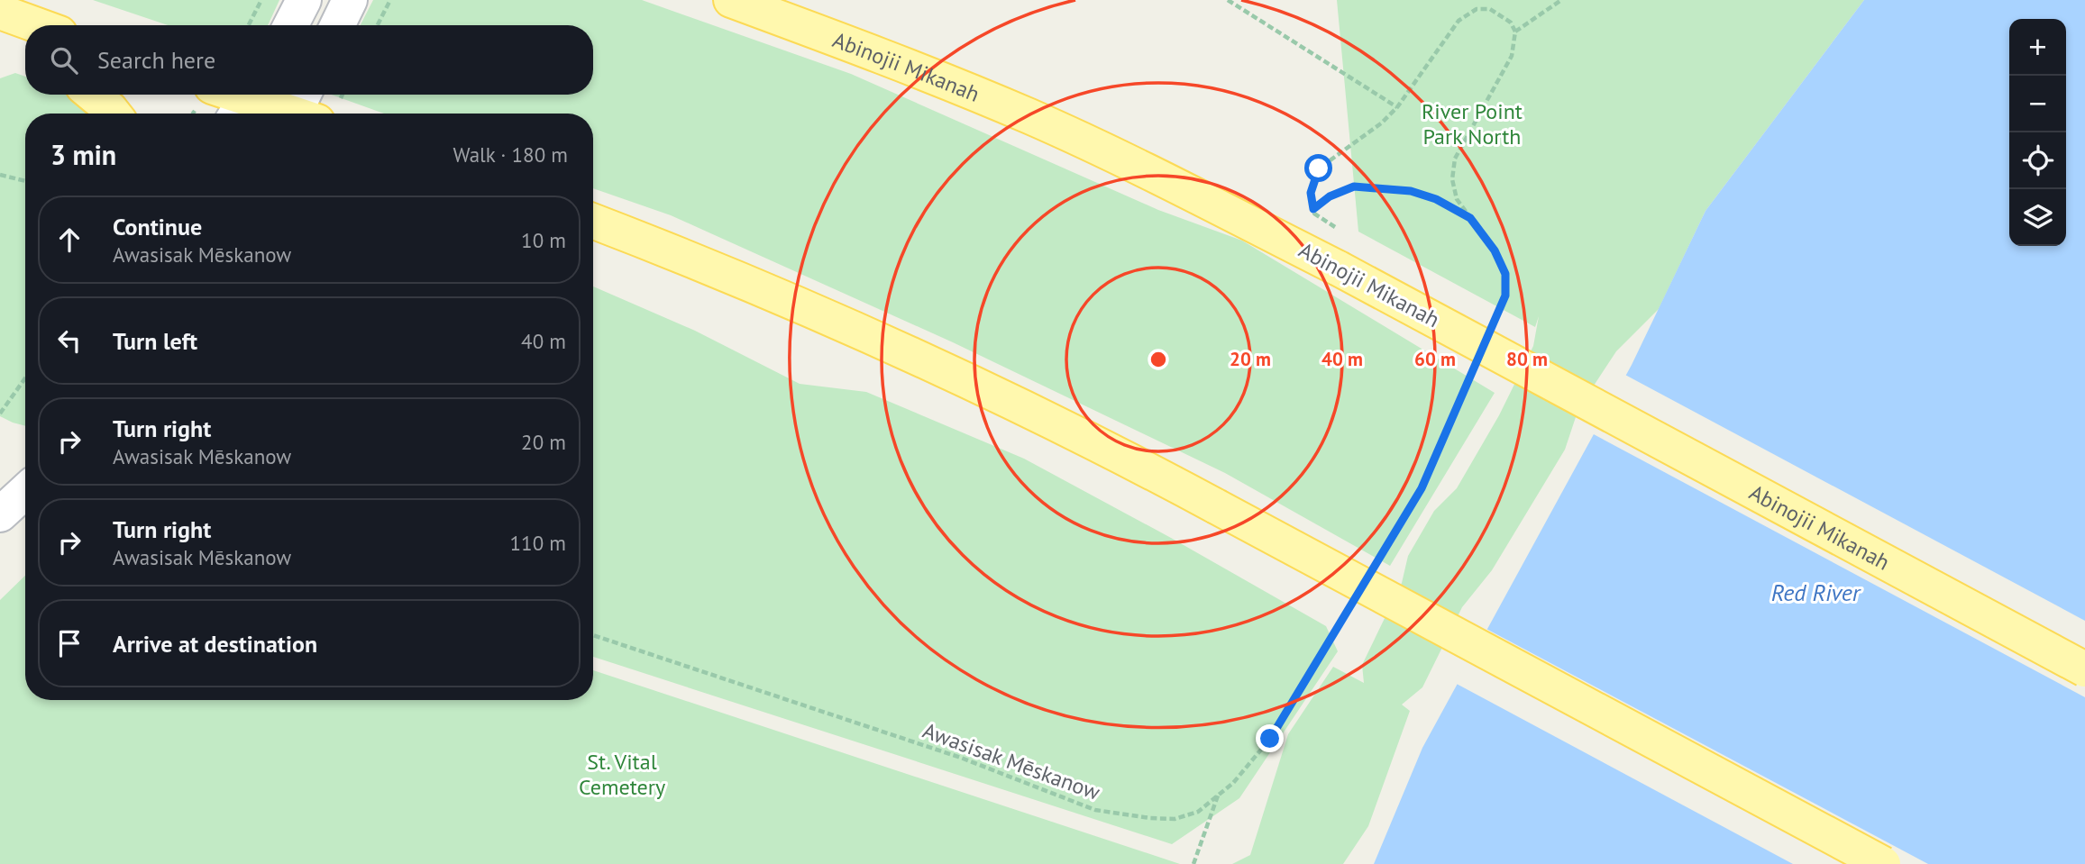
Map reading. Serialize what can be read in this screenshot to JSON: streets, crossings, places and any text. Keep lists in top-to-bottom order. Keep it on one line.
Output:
{"streets":{"main road":["Abinojii Mikanah"],"path":["Awasisak Mēskanow"]},"water":["Red River"],"parks":["River Point Park North","St. Vital Cemetery"],"page":{"map_buttons":["+","−"],"search":"Search here","heading":["3 min","Walk · 180 m"],"list":[["Continue","Awasisak Mēskanow","10 m"],["Turn left","40 m"],["Turn right","Awasisak Mēskanow","20 m"],["Turn right","Awasisak Mēskanow","110 m"],"Arrive at destination"]},"rings":["20 m","40 m","60 m","80 m"]}
